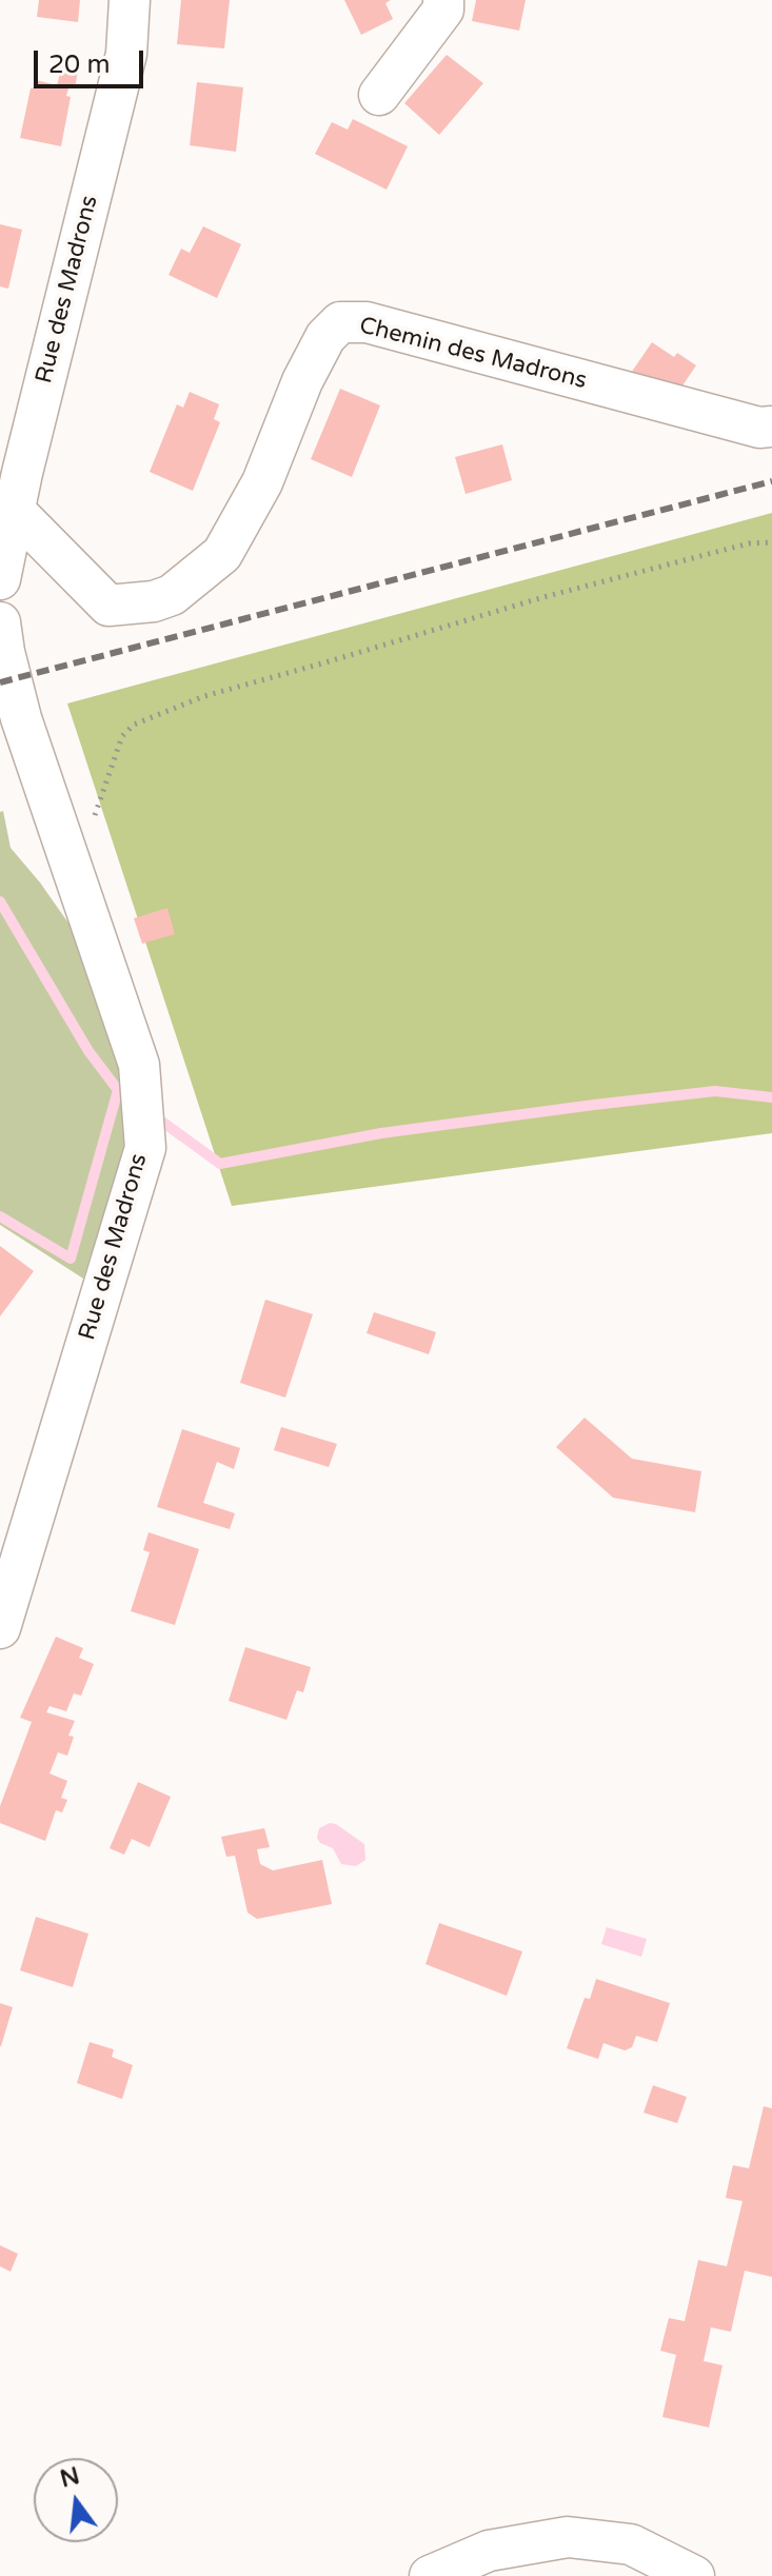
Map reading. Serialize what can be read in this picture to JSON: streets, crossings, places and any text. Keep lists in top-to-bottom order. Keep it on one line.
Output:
{"streets":{"street":["Rue des Madrons","Chemin des Madrons"]},"crossings":[["Rue des Madrons","Chemin des Madrons"]],"scale_bar":"20 m","north":"top"}
